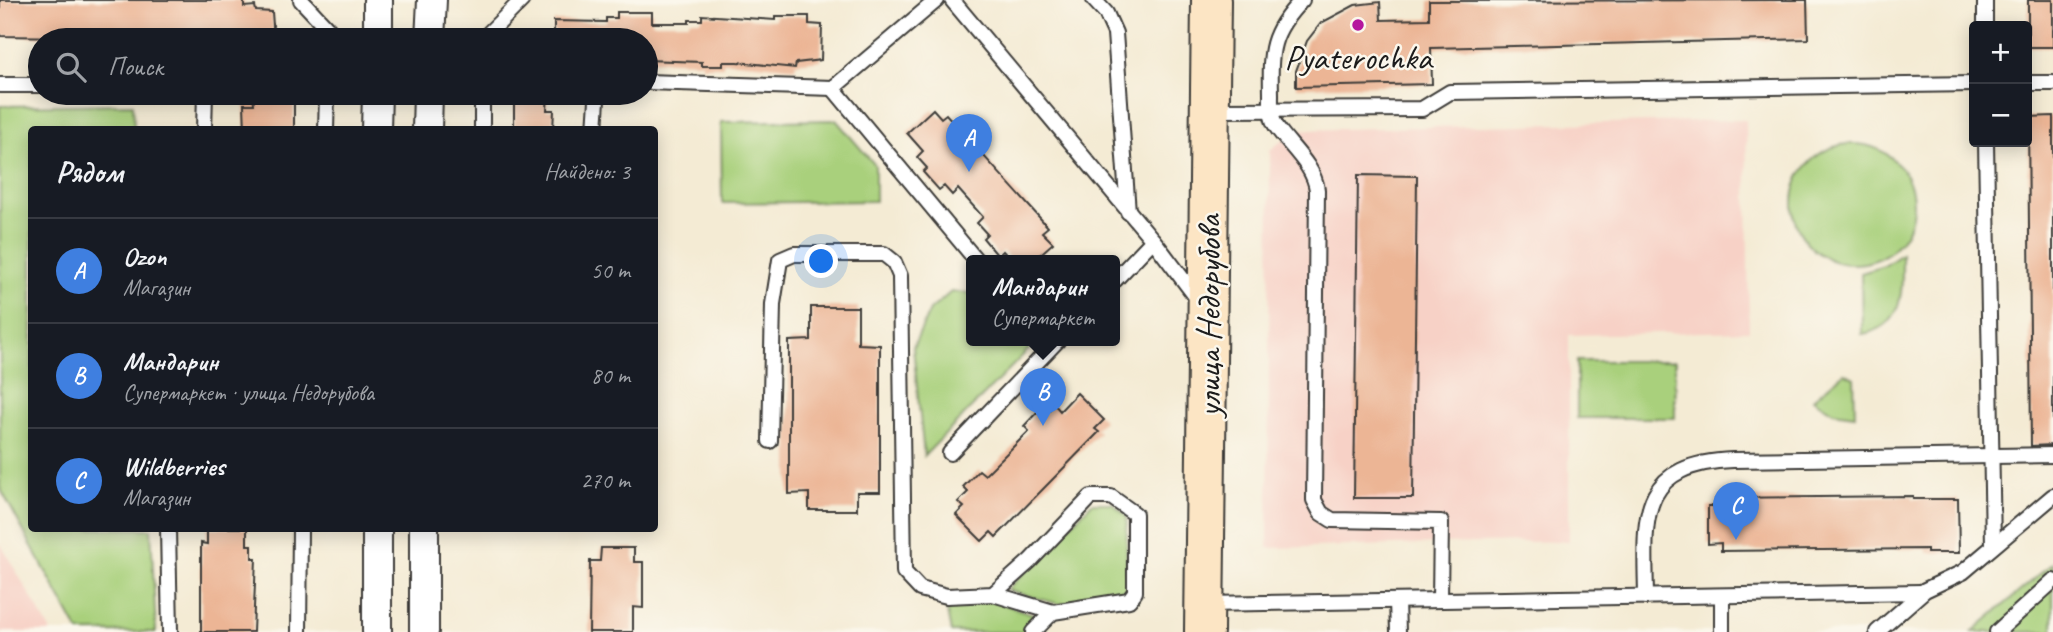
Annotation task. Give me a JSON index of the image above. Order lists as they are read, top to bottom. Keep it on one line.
{"streets":{"street":["улица Недорубова"]},"places":["Pyaterochka"],"page":{"map_buttons":["+","−"],"search":"Поиск","pins":["A","B","C"],"heading":["Рядом","Найдено: 3"],"list":[{"mark":"A","name":"Ozon","note":"Магазин","value":"50 m"},{"mark":"B","name":"Мандарин","note":"Супермаркет · улица Недорубова","value":"80 m"},{"mark":"C","name":"Wildberries","note":"Магазин","value":"270 m"}],"popup":["Мандарин","Супермаркет"]}}
